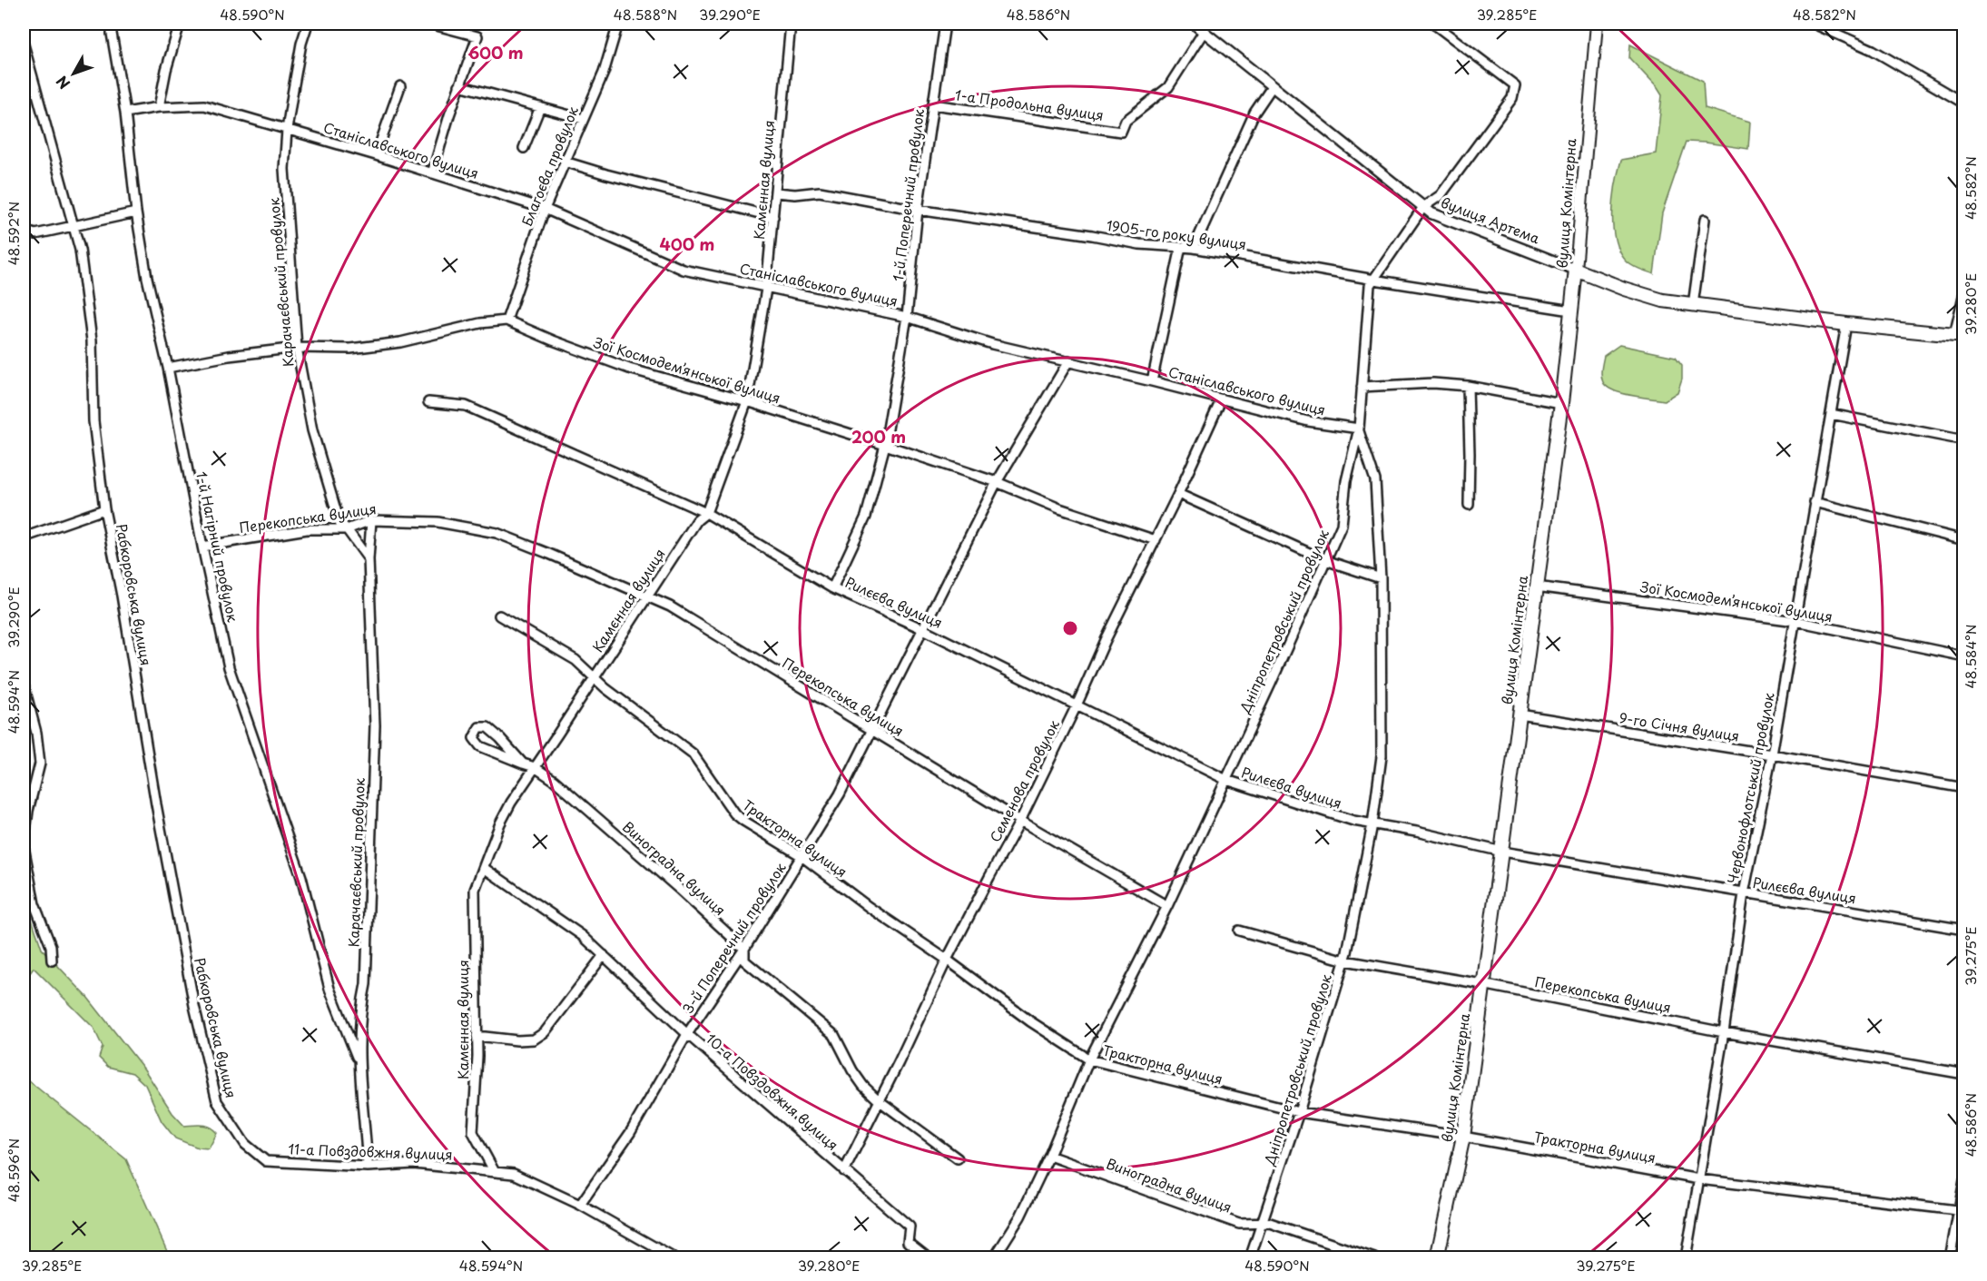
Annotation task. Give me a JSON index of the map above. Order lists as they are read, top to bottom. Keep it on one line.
{"streets":{"main road":["вулиця Комінтерна","вулиця Артема"],"street":["1-а Продольна вулиця","Станіславського вулиця","Благоєва провулок","Камєнная вулиця","1-й Поперечний провулок","1905-го року вулиця","Карачаєвський провулок","Зої Космодем’янської вулиця","Перекопська вулиця","1-й Нагірний провулок","Рабкоровська вулиця","Рилєєва вулиця","Дніпропетровський провулок","9-го Січня вулиця","Семенова провулок","Червонофлотський провулок","Тракторна вулиця","Виноградна вулиця","3-й Поперечний провулок","10-а Повздовжня вулиця","11-а Повздовжня вулиця"]},"crossings":[["1-а Продольна вулиця","1-й Поперечний провулок"],["1-а Продольна вулиця","вулиця Артема"],["Станіславського вулиця","Благоєва провулок"],["Станіславського вулиця","Камєнная вулиця"],["Станіславського вулиця","1-й Поперечний провулок"],["Станіславського вулиця","Карачаєвський провулок"],["Станіславського вулиця","1-й Нагірний провулок"],["Станіславського вулиця","Дніпропетровський провулок"],["Станіславського вулиця","Семенова провулок"],["Станіславського вулиця","3-й Поперечний провулок"],["Благоєва провулок","Зої Космодем’янської вулиця"],["Камєнная вулиця","1905-го року вулиця"],["Камєнная вулиця","Зої Космодем’янської вулиця"],["Камєнная вулиця","Перекопська вулиця"],["Камєнная вулиця","Рилєєва вулиця"],["Камєнная вулиця","Тракторна вулиця"],["Камєнная вулиця","Виноградна вулиця"],["Камєнная вулиця","10-а Повздовжня вулиця"],["Камєнная вулиця","11-а Повздовжня вулиця"],["1-й Поперечний провулок","1905-го року вулиця"],["1-й Поперечний провулок","Зої Космодем’янської вулиця"],["1-й Поперечний провулок","Рилєєва вулиця"],["вулиця Комінтерна","вулиця Артема"],["вулиця Комінтерна","1905-го року вулиця"],["вулиця Комінтерна","Зої Космодем’янської вулиця"],["вулиця Комінтерна","Перекопська вулиця"],["вулиця Комінтерна","Рилєєва вулиця"],["вулиця Комінтерна","9-го Січня вулиця"],["вулиця Комінтерна","Тракторна вулиця"],["вулиця Артема","Червонофлотський провулок"],["Карачаєвський провулок","Зої Космодем’янської вулиця"],["Карачаєвський провулок","Перекопська вулиця"],["Карачаєвський провулок","1-й Нагірний провулок"],["Карачаєвський провулок","11-а Повздовжня вулиця"],["Зої Космодем’янської вулиця","1-й Нагірний провулок"],["Зої Космодем’янської вулиця","Семенова провулок"],["Зої Космодем’янської вулиця","Червонофлотський провулок"],["Зої Космодем’янської вулиця","3-й Поперечний провулок"],["Перекопська вулиця","1-й Нагірний провулок"],["Перекопська вулиця","Дніпропетровський провулок"],["Перекопська вулиця","Семенова провулок"],["Перекопська вулиця","Червонофлотський провулок"],["Перекопська вулиця","3-й Поперечний провулок"],["Рабкоровська вулиця","11-а Повздовжня вулиця"],["Рилєєва вулиця","Дніпропетровський провулок"],["Рилєєва вулиця","Семенова провулок"],["Рилєєва вулиця","Червонофлотський провулок"],["Рилєєва вулиця","3-й Поперечний провулок"],["Дніпропетровський провулок","Тракторна вулиця"],["Дніпропетровський провулок","Виноградна вулиця"],["9-го Січня вулиця","Червонофлотський провулок"],["Семенова провулок","Тракторна вулиця"],["Семенова провулок","Виноградна вулиця"],["Семенова провулок","10-а Повздовжня вулиця"],["Червонофлотський провулок","Тракторна вулиця"],["Тракторна вулиця","3-й Поперечний провулок"],["Виноградна вулиця","3-й Поперечний провулок"],["3-й Поперечний провулок","10-а Повздовжня вулиця"],["3-й Поперечний провулок","11-а Повздовжня вулиця"]],"north":"bottom left","coordinates":["48.590°N","48.588°N","39.290°E","48.586°N","39.285°E","48.582°N","48.592°N","39.280°E","48.584°N","48.594°N","39.275°E","48.596°N"],"rings":["600 m","400 m","200 m"]}
